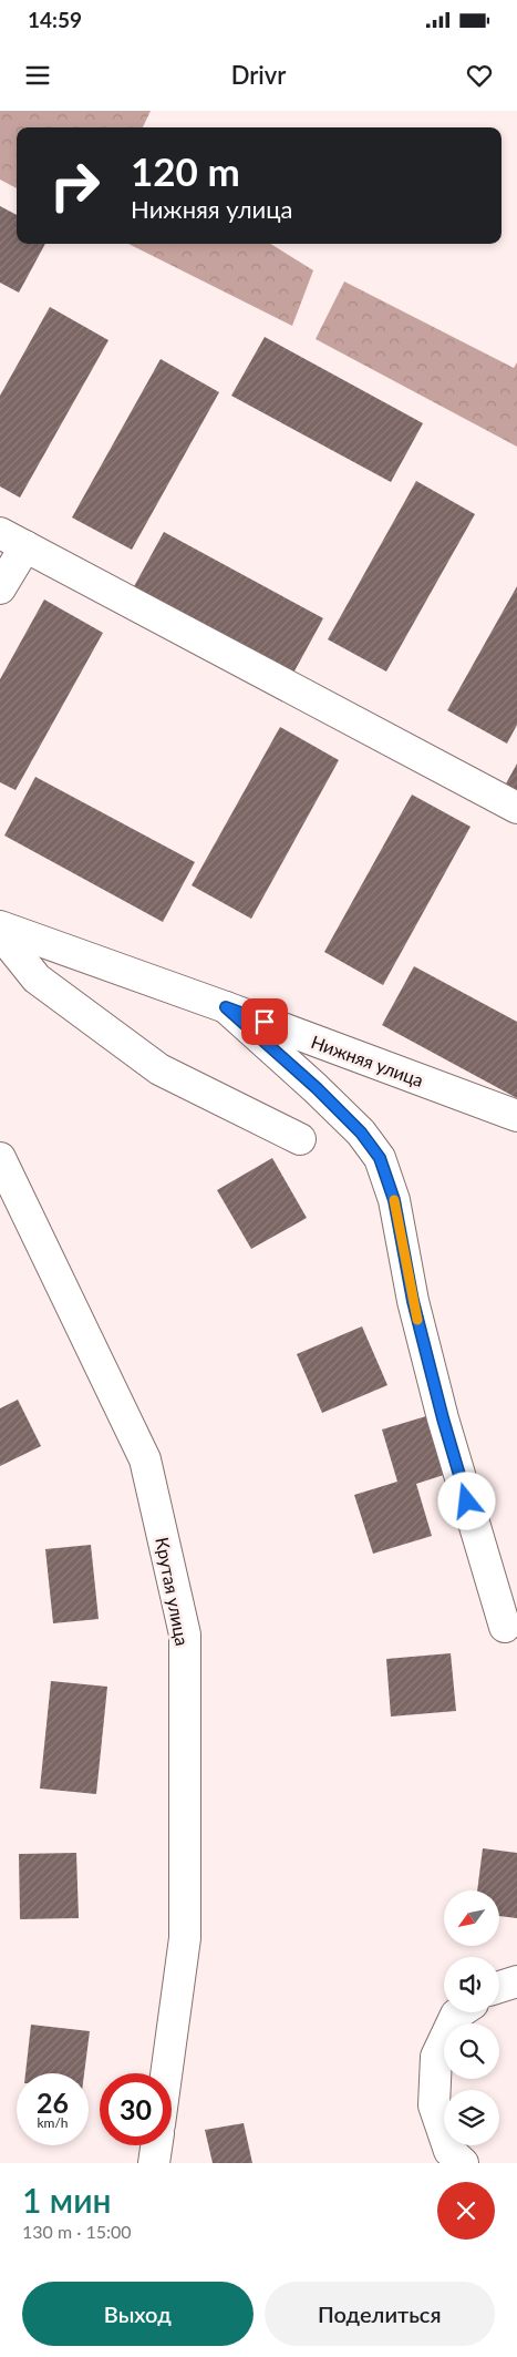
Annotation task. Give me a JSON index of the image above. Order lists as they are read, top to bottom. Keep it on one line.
{"streets":{"street":["Нижняя улица","Крутая улица"]},"north":"bottom left","page":{"status":"14:59","header":"Drivr","turn":["120 m","Нижняя улица"],"speed":"26 km/h","limit":"30","heading":["1 мин","130 m · 15:00"],"buttons":["Выход","Поделиться"]}}
